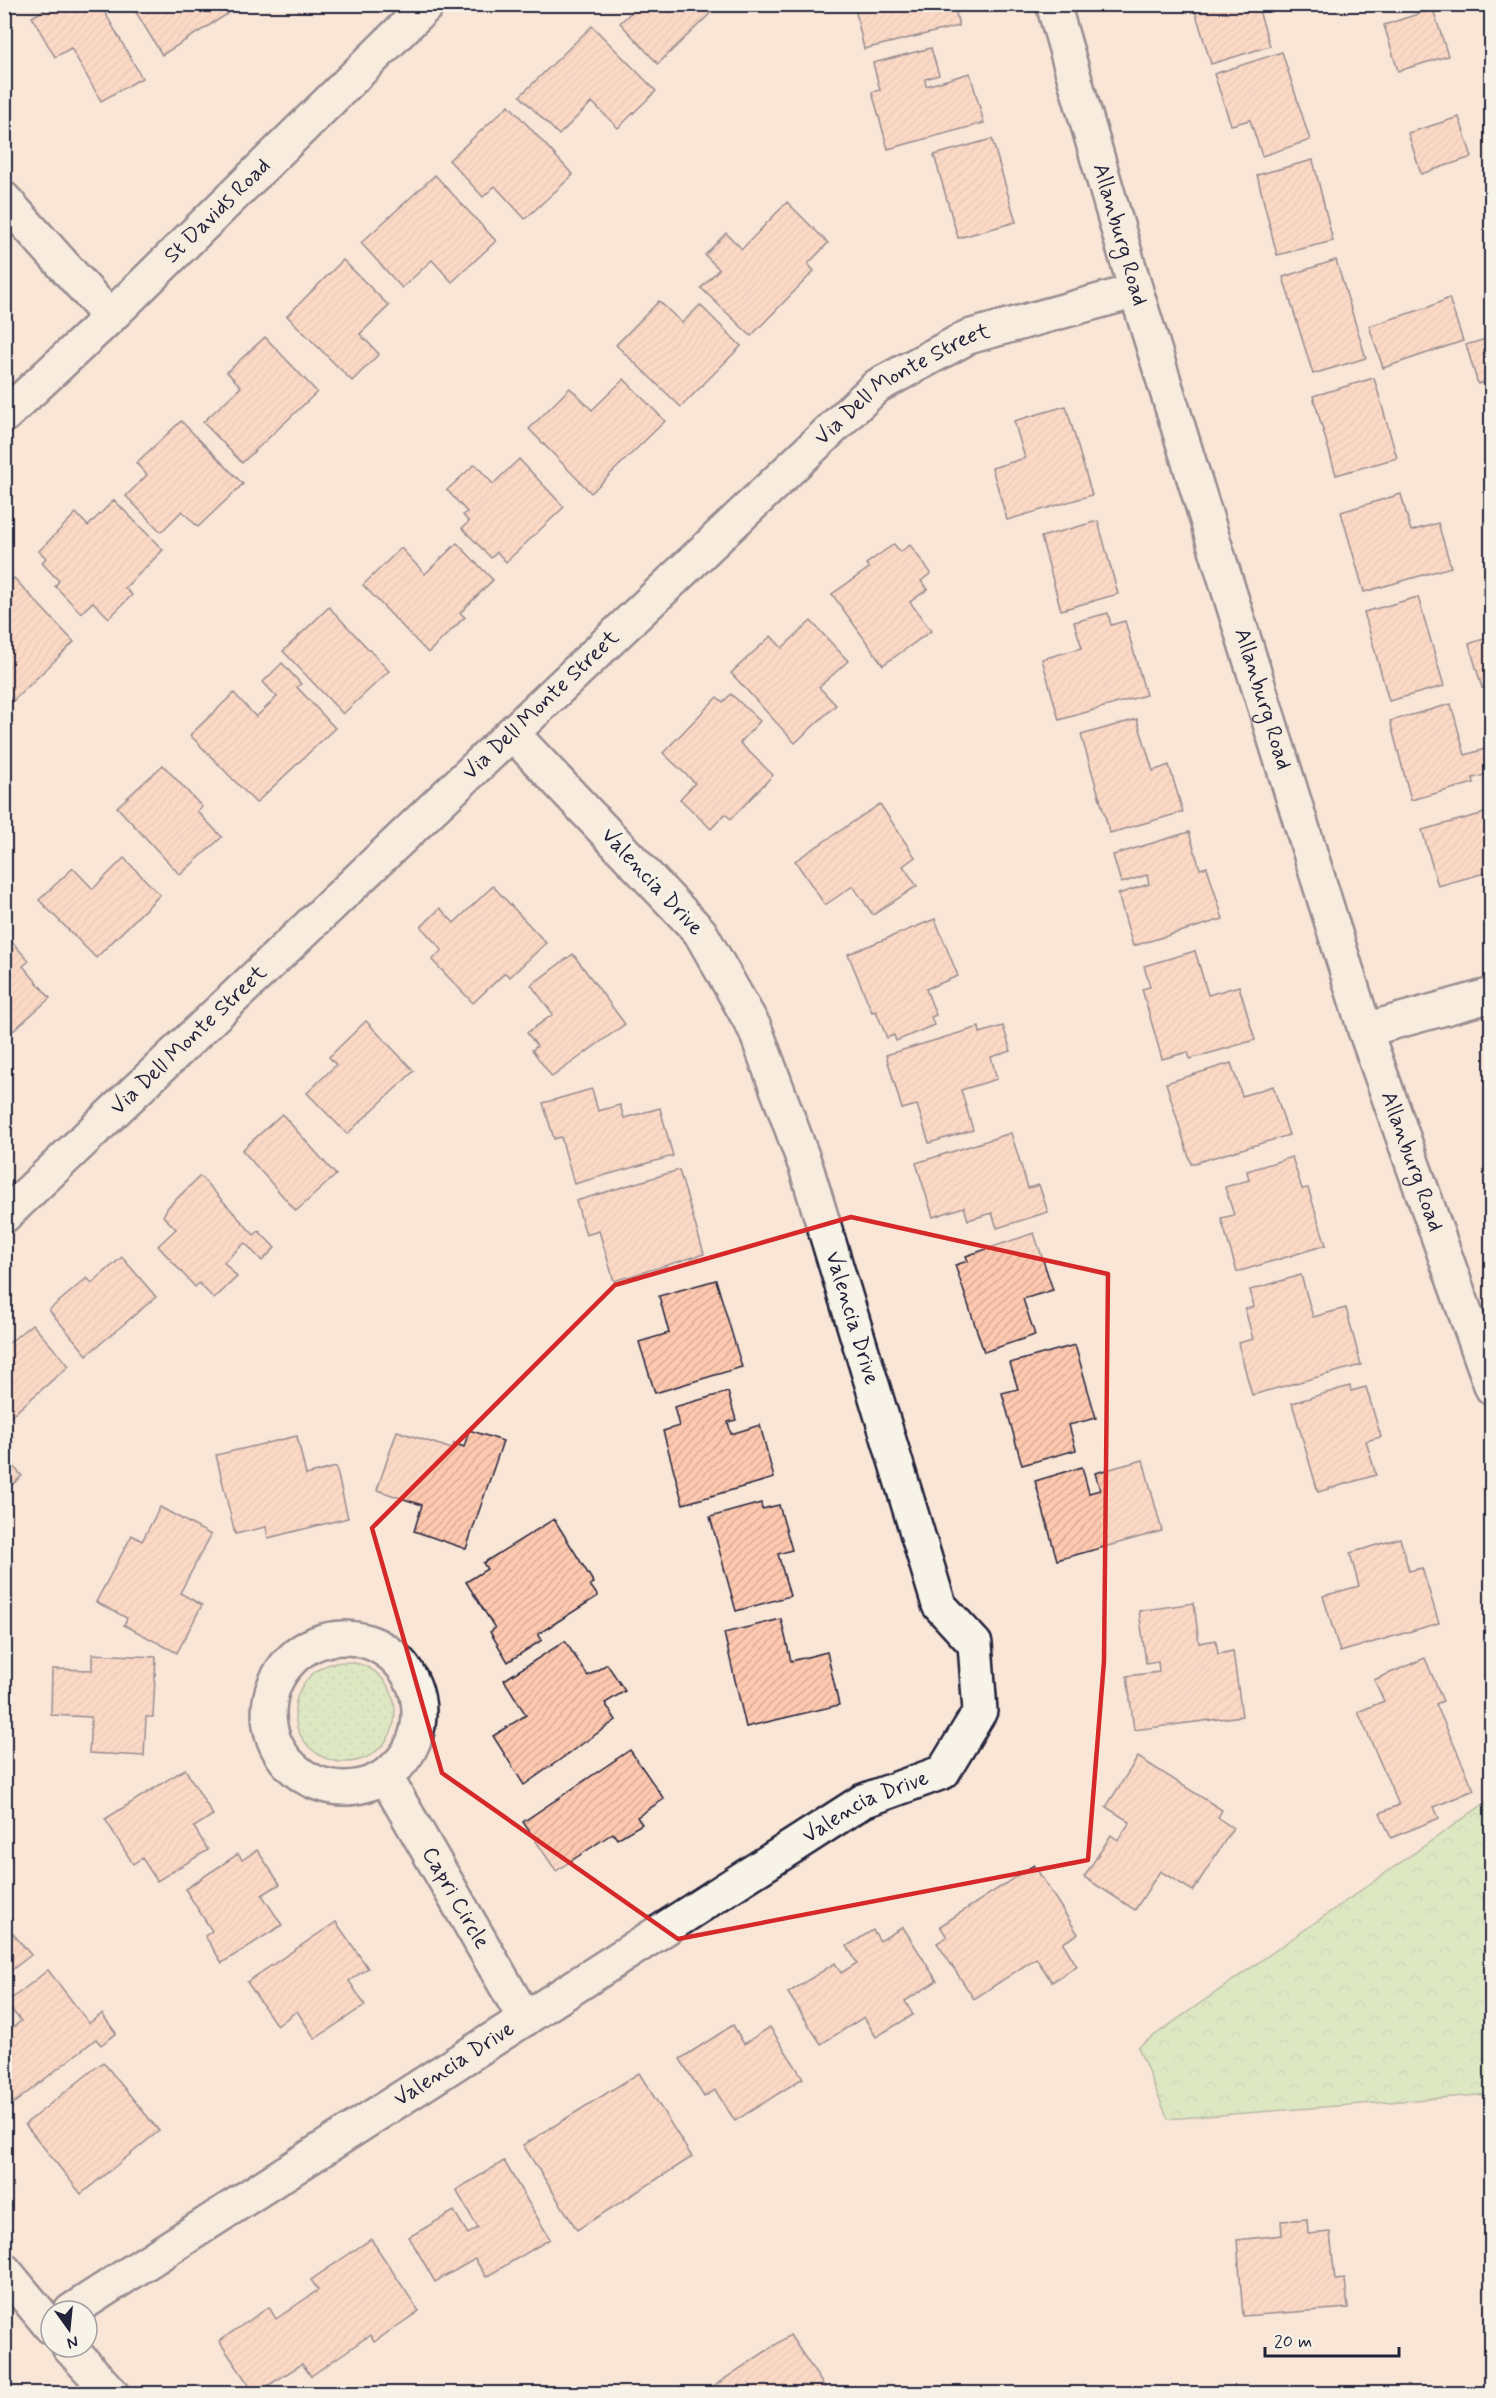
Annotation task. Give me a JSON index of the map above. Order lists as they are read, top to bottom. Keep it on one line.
{"streets":{"street":["St Davids Road","Allanburg Road","Via Dell Monte Street","Valencia Drive","Capri Circle"]},"crossings":[["Allanburg Road","Via Dell Monte Street"],["Via Dell Monte Street","Valencia Drive"],["Valencia Drive","Capri Circle"]],"scale_bar":"20 m","north":"bottom"}
